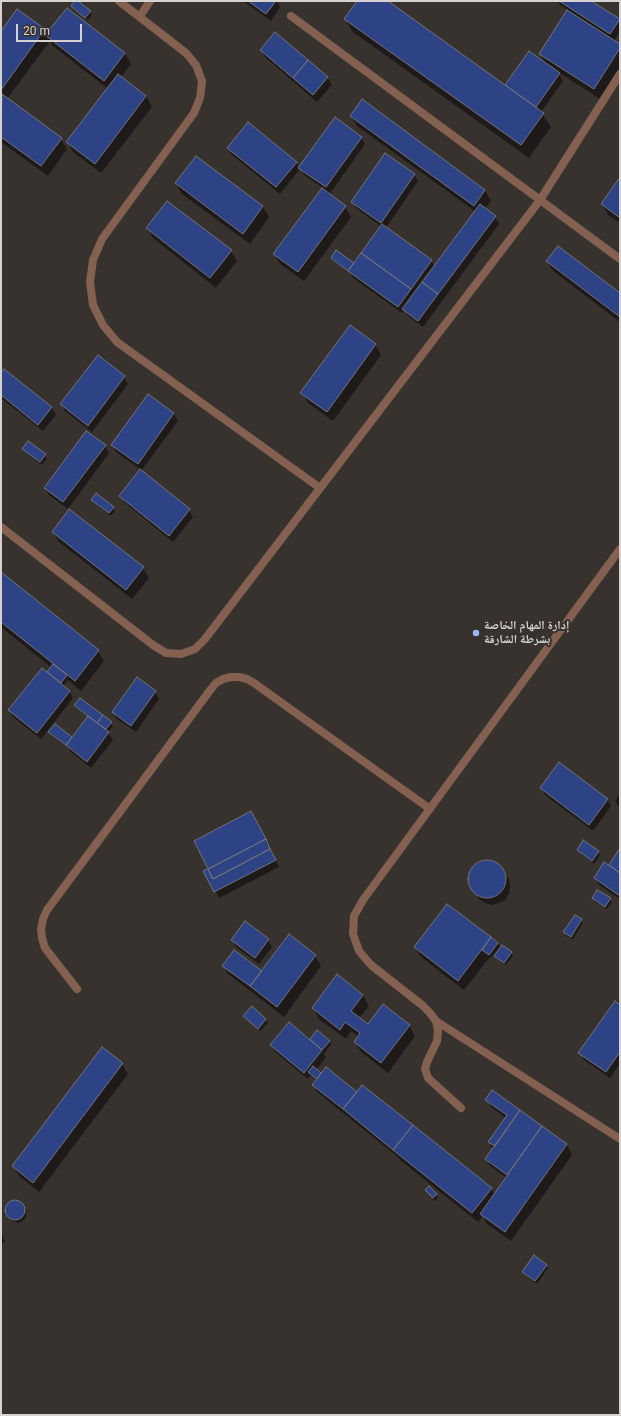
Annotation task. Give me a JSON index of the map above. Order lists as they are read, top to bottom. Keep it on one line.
{"places":["إدارة المهام الخاصة بشرطة الشارقة"],"scale_bar":"20 m"}
